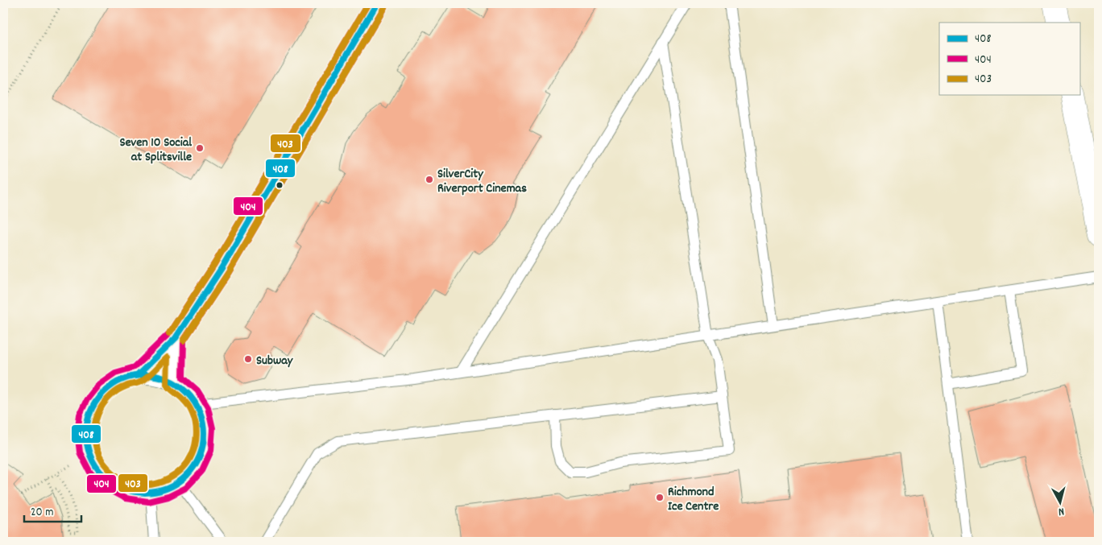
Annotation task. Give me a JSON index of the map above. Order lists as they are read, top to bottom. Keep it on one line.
{"places":["Seven 10 Social at Splitsville","SilverCity Riverport Cinemas","Subway","Richmond Ice Centre"],"lines":["transit line 408","transit line 404","transit line 403"],"legend":["408","404","403"],"scale_bar":"20 m","north":"bottom"}
